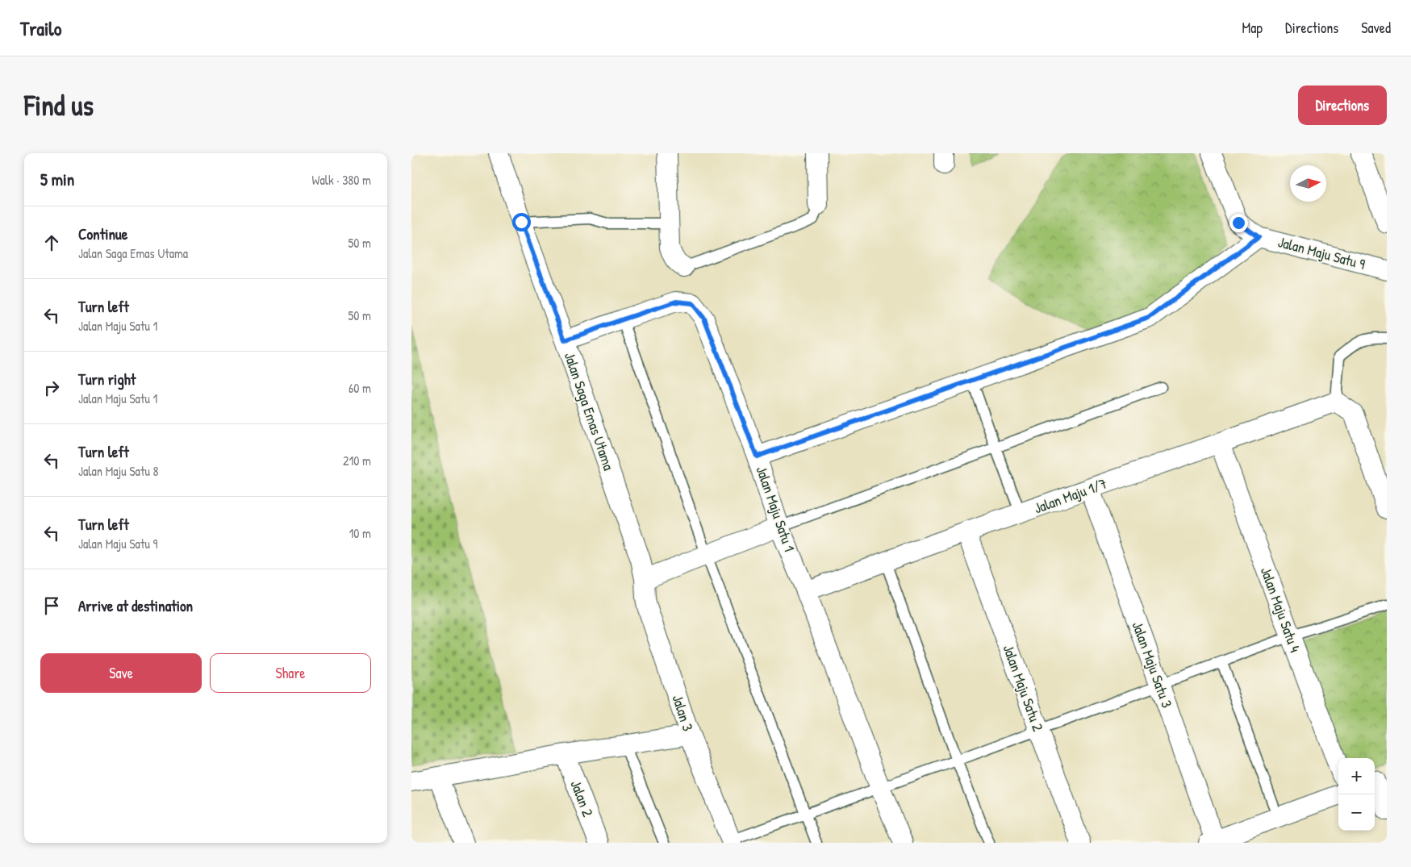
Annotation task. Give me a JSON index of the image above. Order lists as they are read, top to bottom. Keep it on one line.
{"streets":{"street":["Jalan Maju Satu 9","Jalan Saga Emas Utama","Jalan Maju 1/7","Jalan Maju Satu 1","Jalan Maju Satu 4","Jalan Maju Satu 3","Jalan Maju Satu 2","Jalan 3","Jalan 2"]},"crossings":[["Jalan Saga Emas Utama","Jalan Maju Satu 1"],["Jalan Saga Emas Utama","Jalan 3"],["Jalan Maju 1/7","Jalan Maju Satu 1"],["Jalan Maju 1/7","Jalan Maju Satu 4"],["Jalan Maju 1/7","Jalan Maju Satu 3"],["Jalan Maju 1/7","Jalan Maju Satu 2"]],"north":"right","page":{"header":"Trailo","nav":["Map","Directions","Saved"],"buttons":["Directions",["Save","Share"]],"title":"Find us","heading":["5 min","Walk · 380 m"],"list":[["Continue","Jalan Saga Emas Utama","50 m"],["Turn left","Jalan Maju Satu 1","50 m"],["Turn right","Jalan Maju Satu 1","60 m"],["Turn left","Jalan Maju Satu 8","210 m"],["Turn left","Jalan Maju Satu 9","10 m"],"Arrive at destination"],"map_buttons":["+","−"]}}
